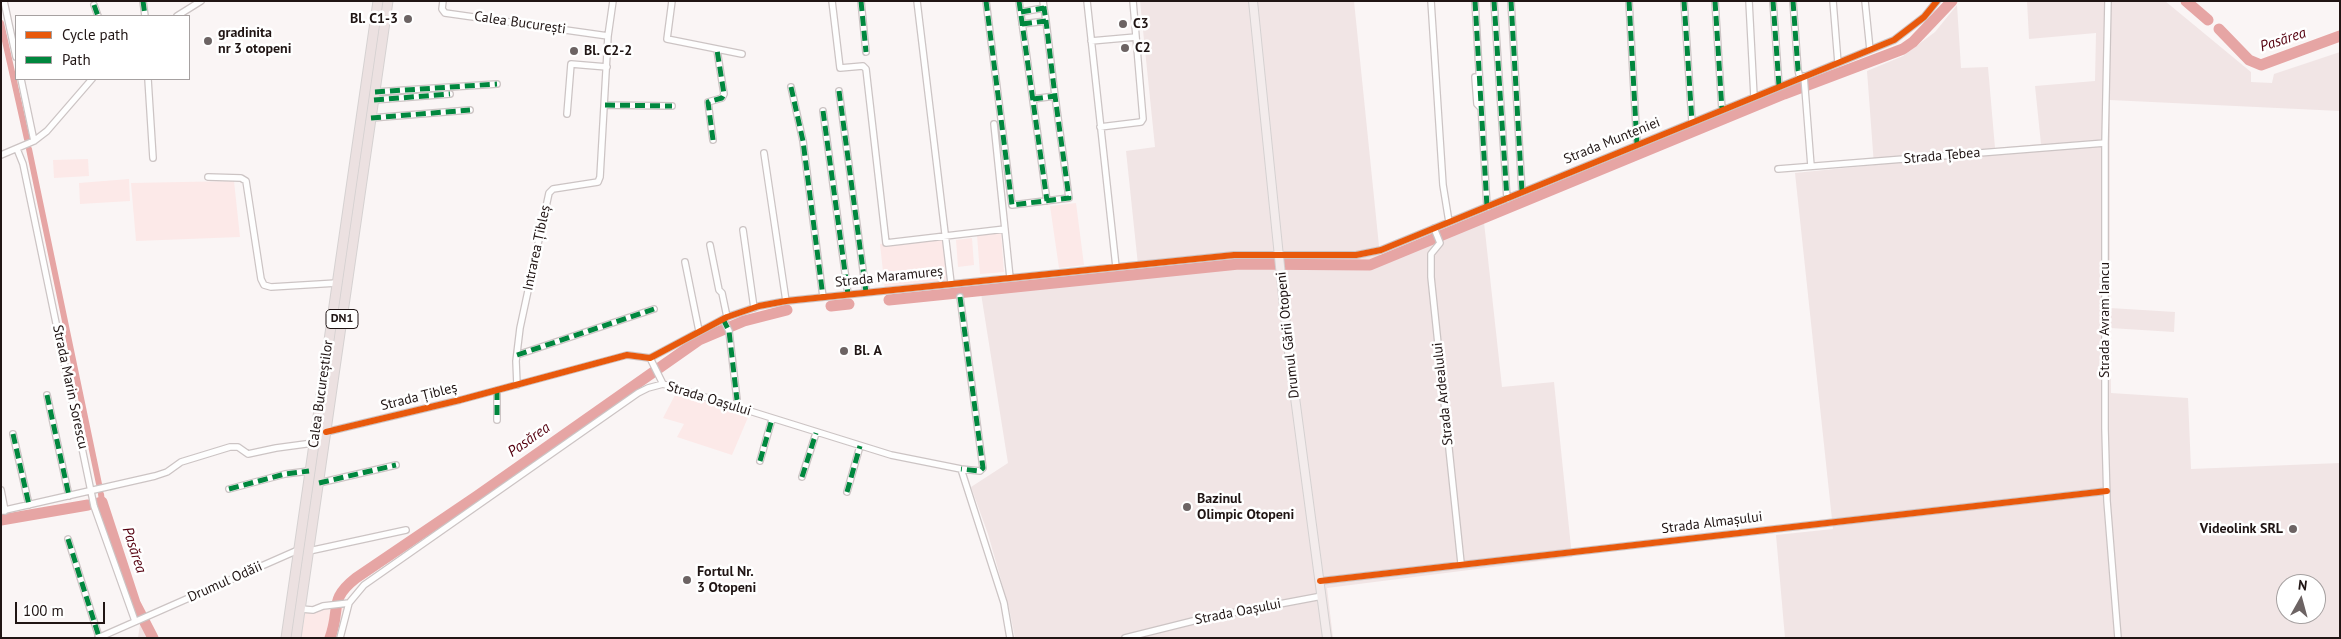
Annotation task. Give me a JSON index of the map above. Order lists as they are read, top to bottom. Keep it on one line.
{"streets":{"highway":["DN1","Calea Bucureștilor"],"main road":["Drumul Gării Otopeni"],"street":["Calea București","Strada Munteniei","Strada Țebea","Intrarea Țibleș","Strada Maramureș","Strada Avram Iancu","Strada Marin Sorescu","Strada Ardealului","Strada Țibleș","Strada Oașului","Strada Almașului","Drumul Odăii"]},"crossings":[["Calea București","Intrarea Țibleș"],["Strada Munteniei","Strada Maramureș"],["Strada Munteniei","Drumul Gării Otopeni"],["Strada Munteniei","Strada Ardealului"],["Strada Țebea","Strada Avram Iancu"],["Intrarea Țibleș","Strada Țibleș"],["Strada Maramureș","Drumul Gării Otopeni"],["Strada Avram Iancu","Strada Almașului"],["Drumul Gării Otopeni","Strada Oașului"],["Drumul Gării Otopeni","Strada Almașului"],["Strada Marin Sorescu","Drumul Odăii"],["Calea Bucureștilor","Strada Țibleș"],["Calea Bucureștilor","Drumul Odăii"],["Strada Ardealului","Strada Almașului"]],"water":["Pasărea"],"places":["Bl. C1-3","C3","gradinita nr 3 otopeni","C2","Bl. C2-2","Bl. A","Bazinul Olimpic Otopeni","Videolink SRL","Fortul Nr. 3 Otopeni"],"legend":["Cycle path","Path"],"scale_bar":"100 m","north":"top"}
